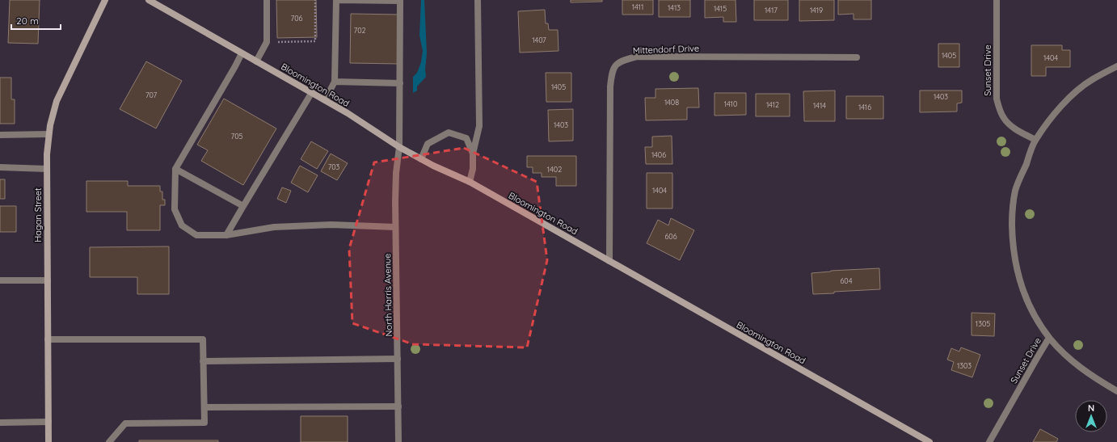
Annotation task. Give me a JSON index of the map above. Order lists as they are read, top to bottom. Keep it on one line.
{"streets":{"main road":["Bloomington Road","Hagan Street"],"street":["Mittendorf Drive","Sunset Drive","North Harris Avenue"]},"crossings":[["Mittendorf Drive","Bloomington Road"],["Bloomington Road","North Harris Avenue"]],"house_numbers":["1411","1413","1415","1417","1419","706","702","1407","1405","1404","1405","707","1403","1408","1410","1412","1414","1416","1403","705","1406","703","1402","1404","606","604","1305","1303"],"scale_bar":"20 m","north":"top"}
